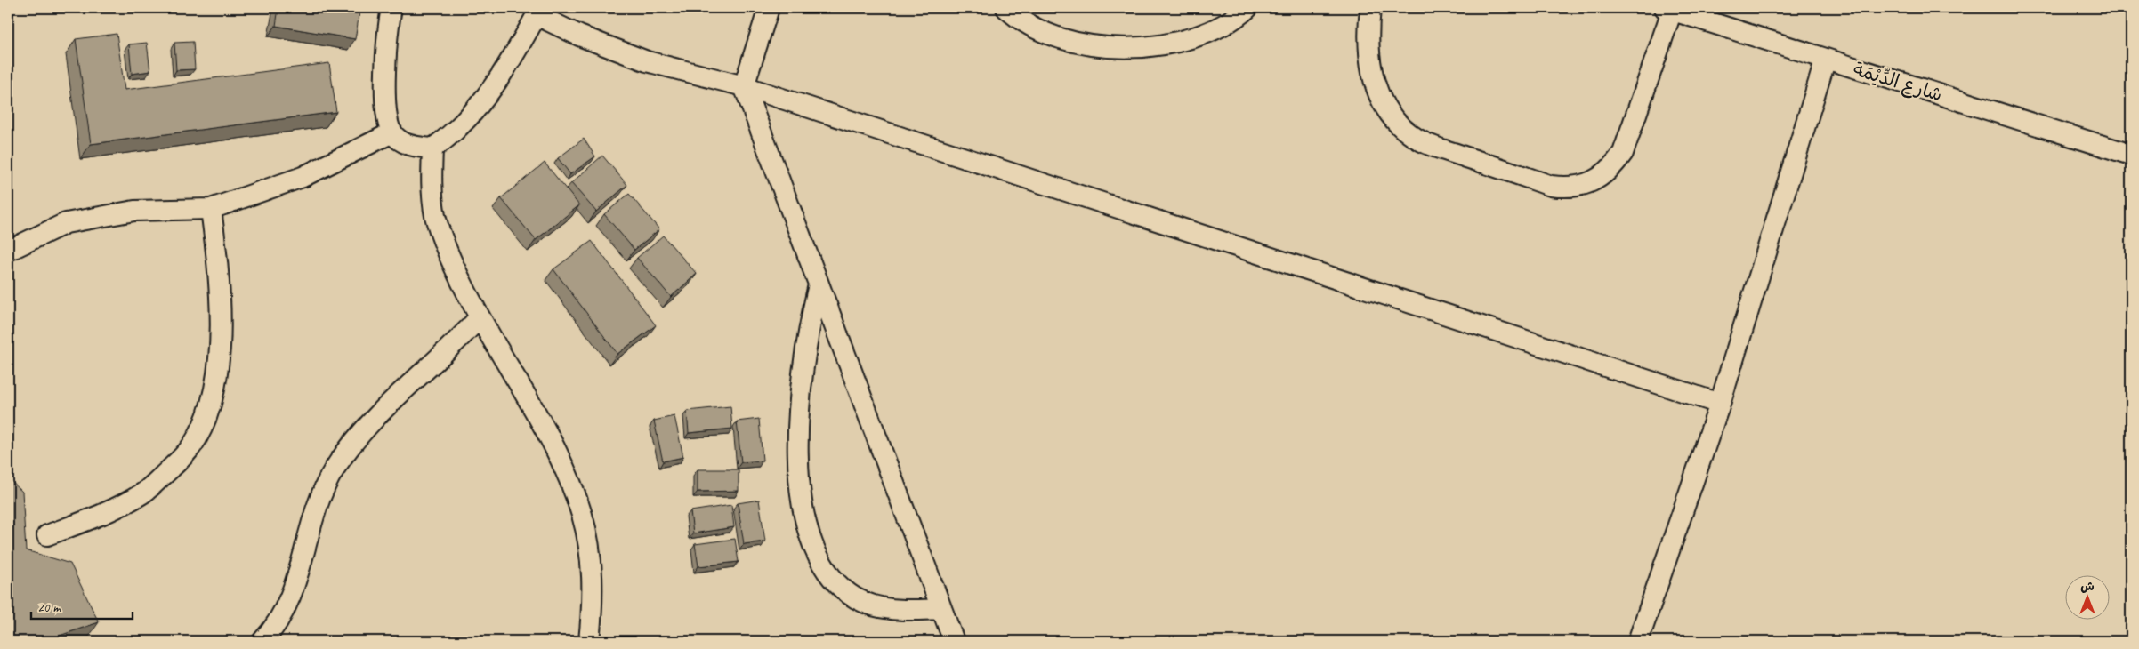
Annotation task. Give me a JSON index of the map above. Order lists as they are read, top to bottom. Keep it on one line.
{"streets":{"lane":["شارع الدِّيْمَة"]},"scale_bar":"20 m","north":"top"}
